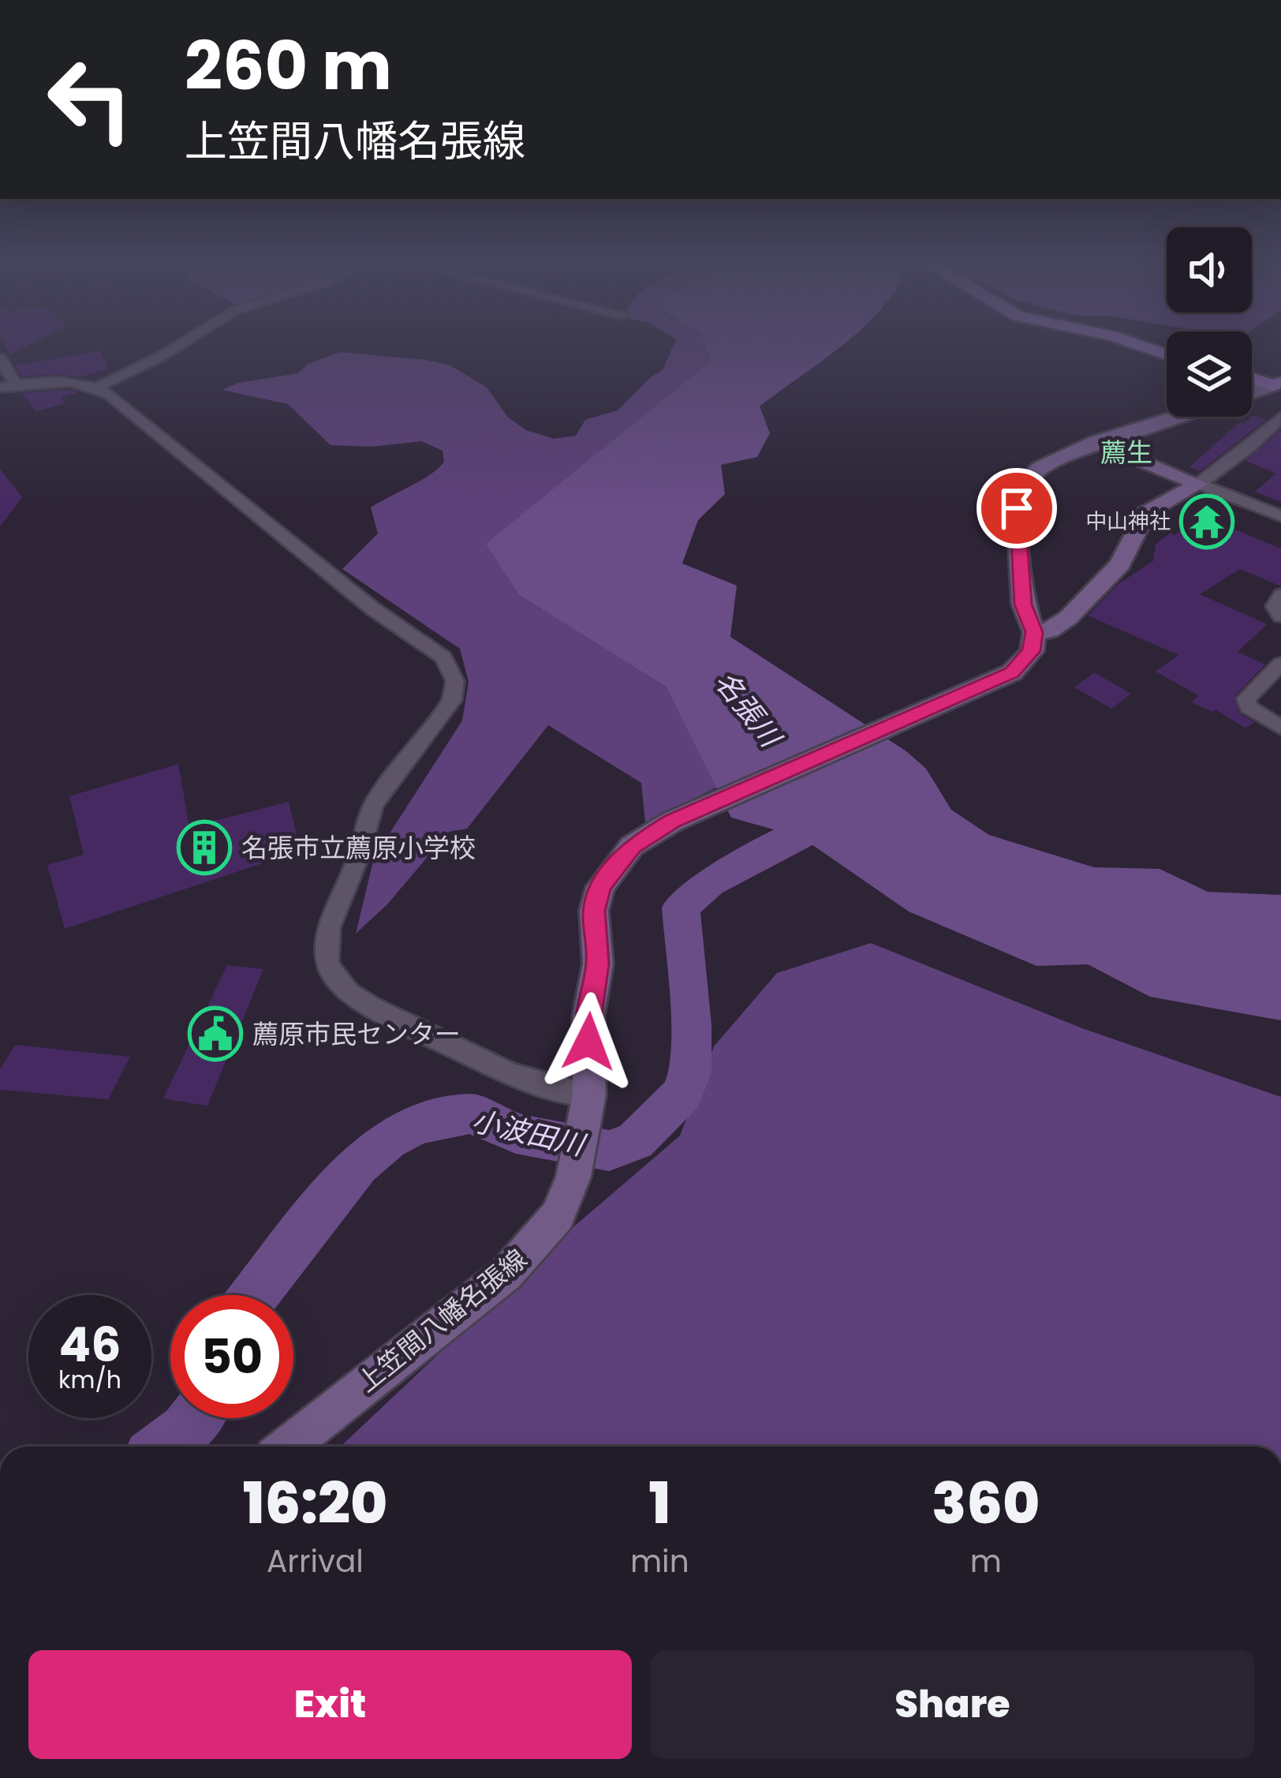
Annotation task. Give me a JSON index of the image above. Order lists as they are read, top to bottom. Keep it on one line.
{"streets":{"main road":["上笠間八幡名張線"]},"districts":["薦生"],"water":["名張川","小波田川"],"places":{"temple":["中山神社"],"building":["名張市立薦原小学校"],"public building":["薦原市民センター"]},"page":{"turn":["260 m","上笠間八幡名張線"],"speed":"46 km/h","limit":"50","eta":["16:20","Arrival","1","min","360","m"],"buttons":["Exit","Share"]}}
